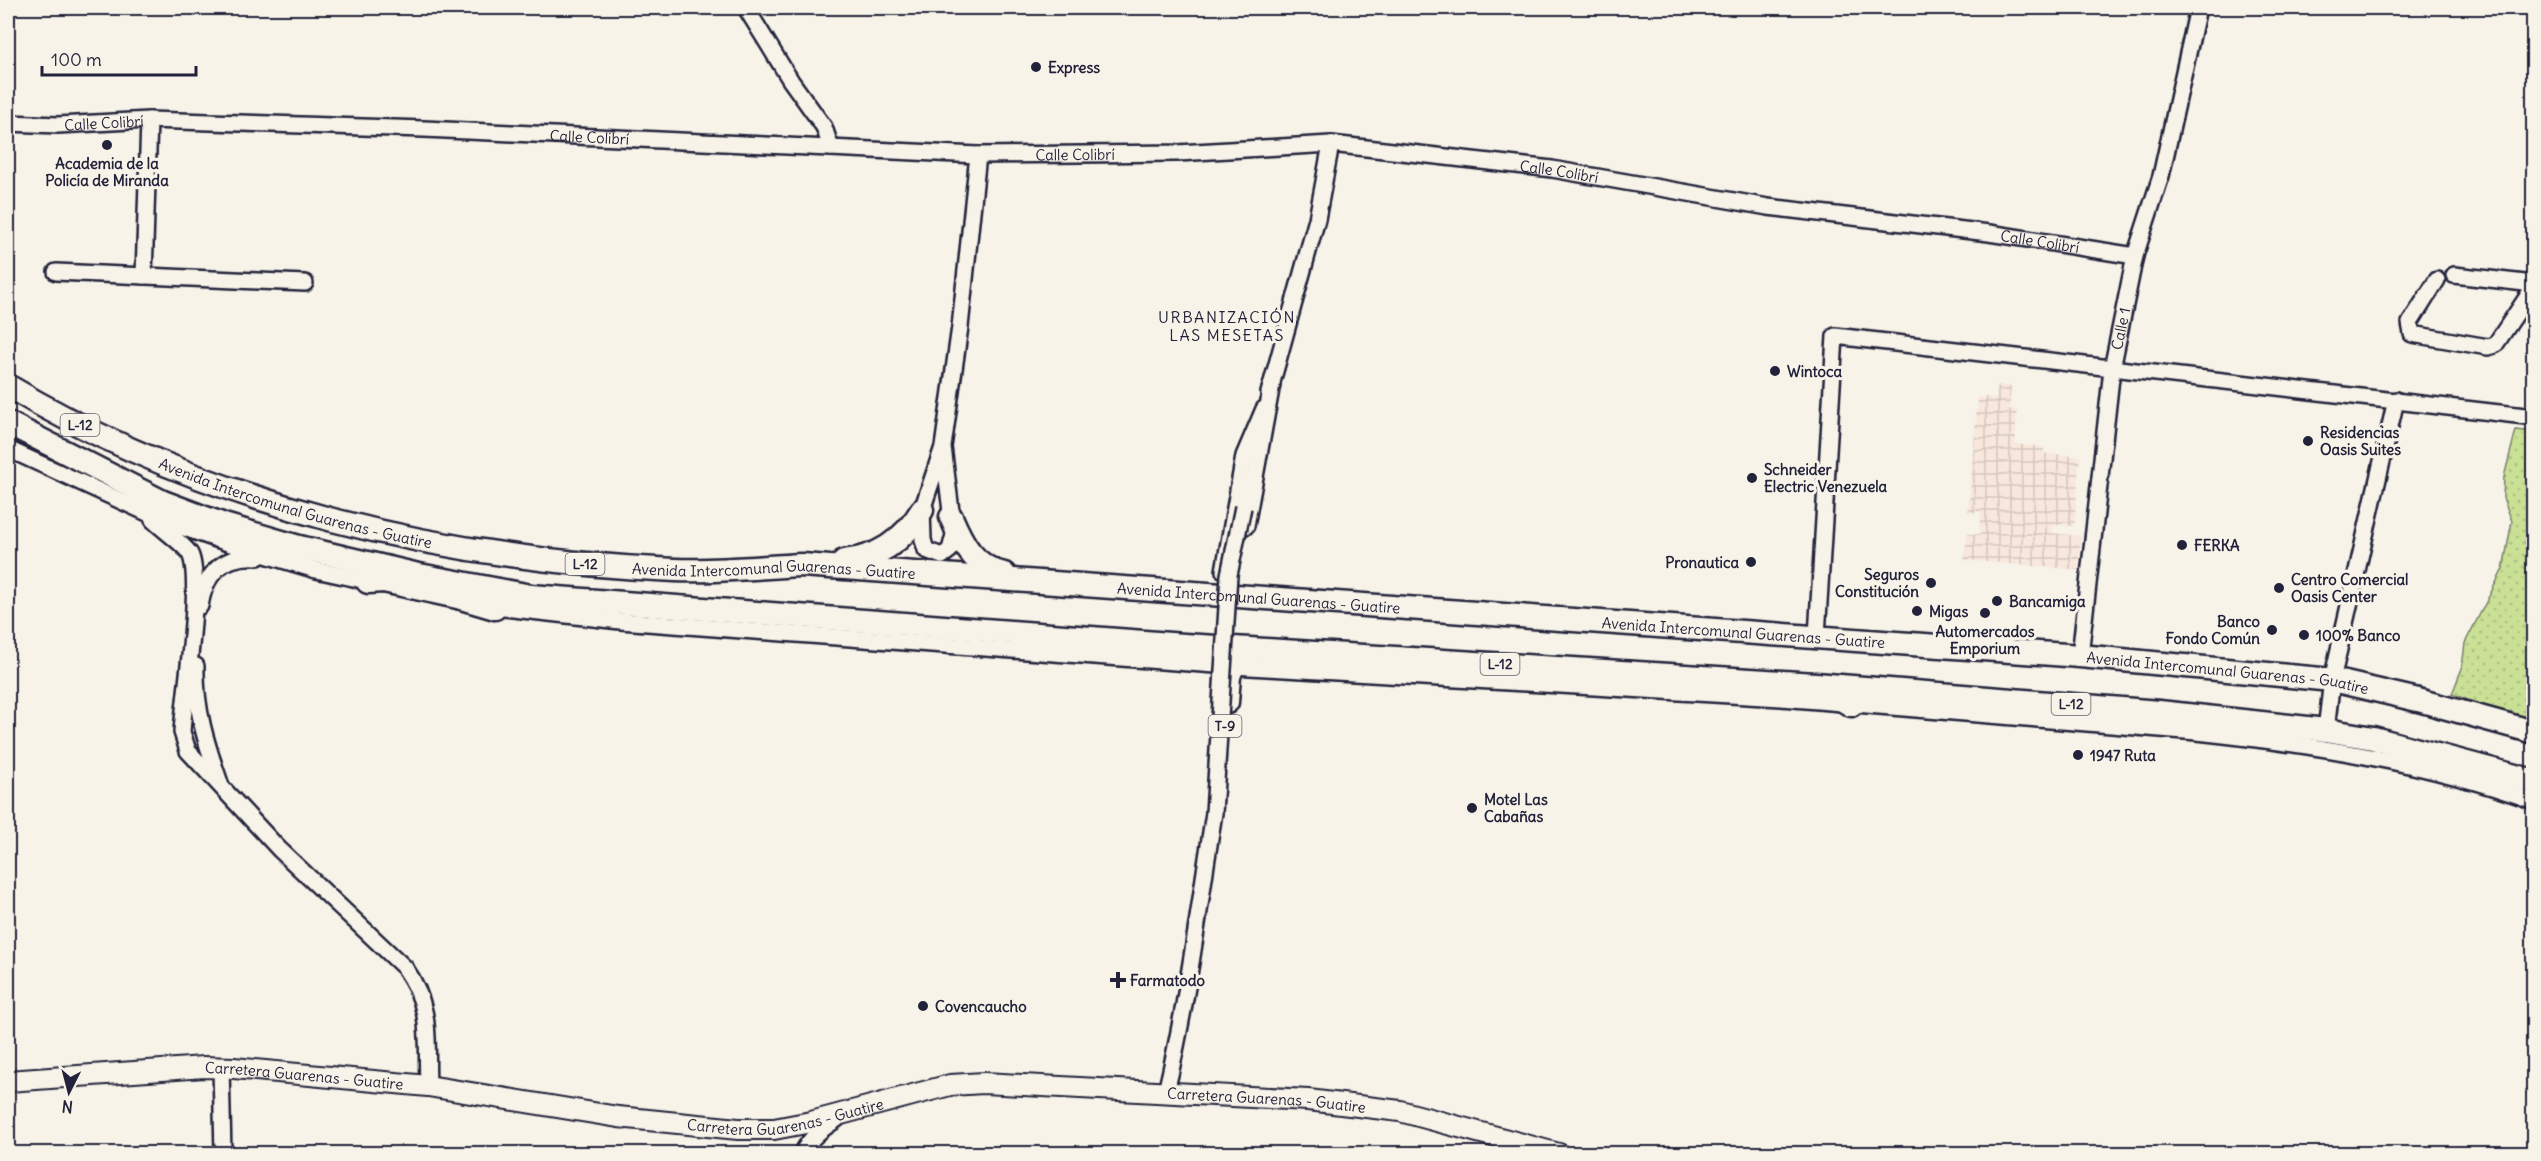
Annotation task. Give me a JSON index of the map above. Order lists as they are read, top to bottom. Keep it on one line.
{"streets":{"highway":["L-12","Avenida Intercomunal Guarenas - Guatire","T-9"],"main road":["Carretera Guarenas - Guatire"],"street":["Calle Colibrí","Calle 1"]},"crossings":[["Calle Colibrí","Calle 1"],["Calle 1","Avenida Intercomunal Guarenas - Guatire"],["L-12","T-9"]],"districts":["URBANIZACIÓN LAS MESETAS"],"places":{"other":["Express","Academia de la Policía de Miranda","Wintoca","Residencias Oasis Suites","Schneider Electric Venezuela","FERKA","Pronautica","Seguros Constitución","Centro Comercial Oasis Center","Bancamiga","Migas","Automercados Emporium","Banco Fondo Común","100% Banco","1947 Ruta","Motel Las Cabañas","Covencaucho"],"health":["Farmatodo"]},"scale_bar":"100 m","north":"bottom"}
